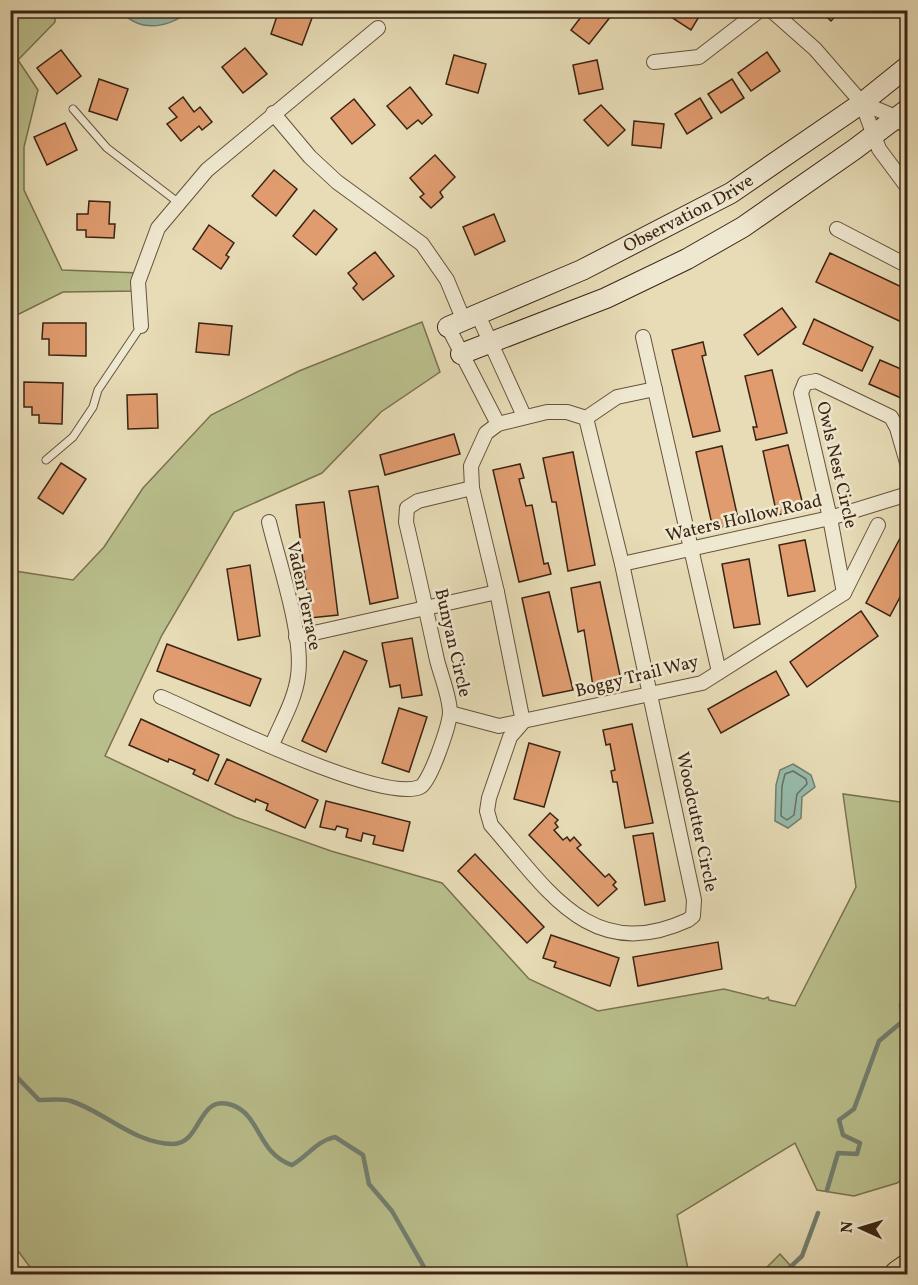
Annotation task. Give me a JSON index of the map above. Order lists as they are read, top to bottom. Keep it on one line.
{"streets":{"street":["Observation Drive","Owls Nest Circle","Waters Hollow Road","Vaden Terrace","Bunyan Circle","Boggy Trail Way","Woodcutter Circle"]},"crossings":[["Owls Nest Circle","Waters Hollow Road"],["Owls Nest Circle","Boggy Trail Way"],["Waters Hollow Road","Woodcutter Circle"],["Vaden Terrace","Bunyan Circle"],["Bunyan Circle","Boggy Trail Way"],["Boggy Trail Way","Woodcutter Circle"]],"north":"left"}
